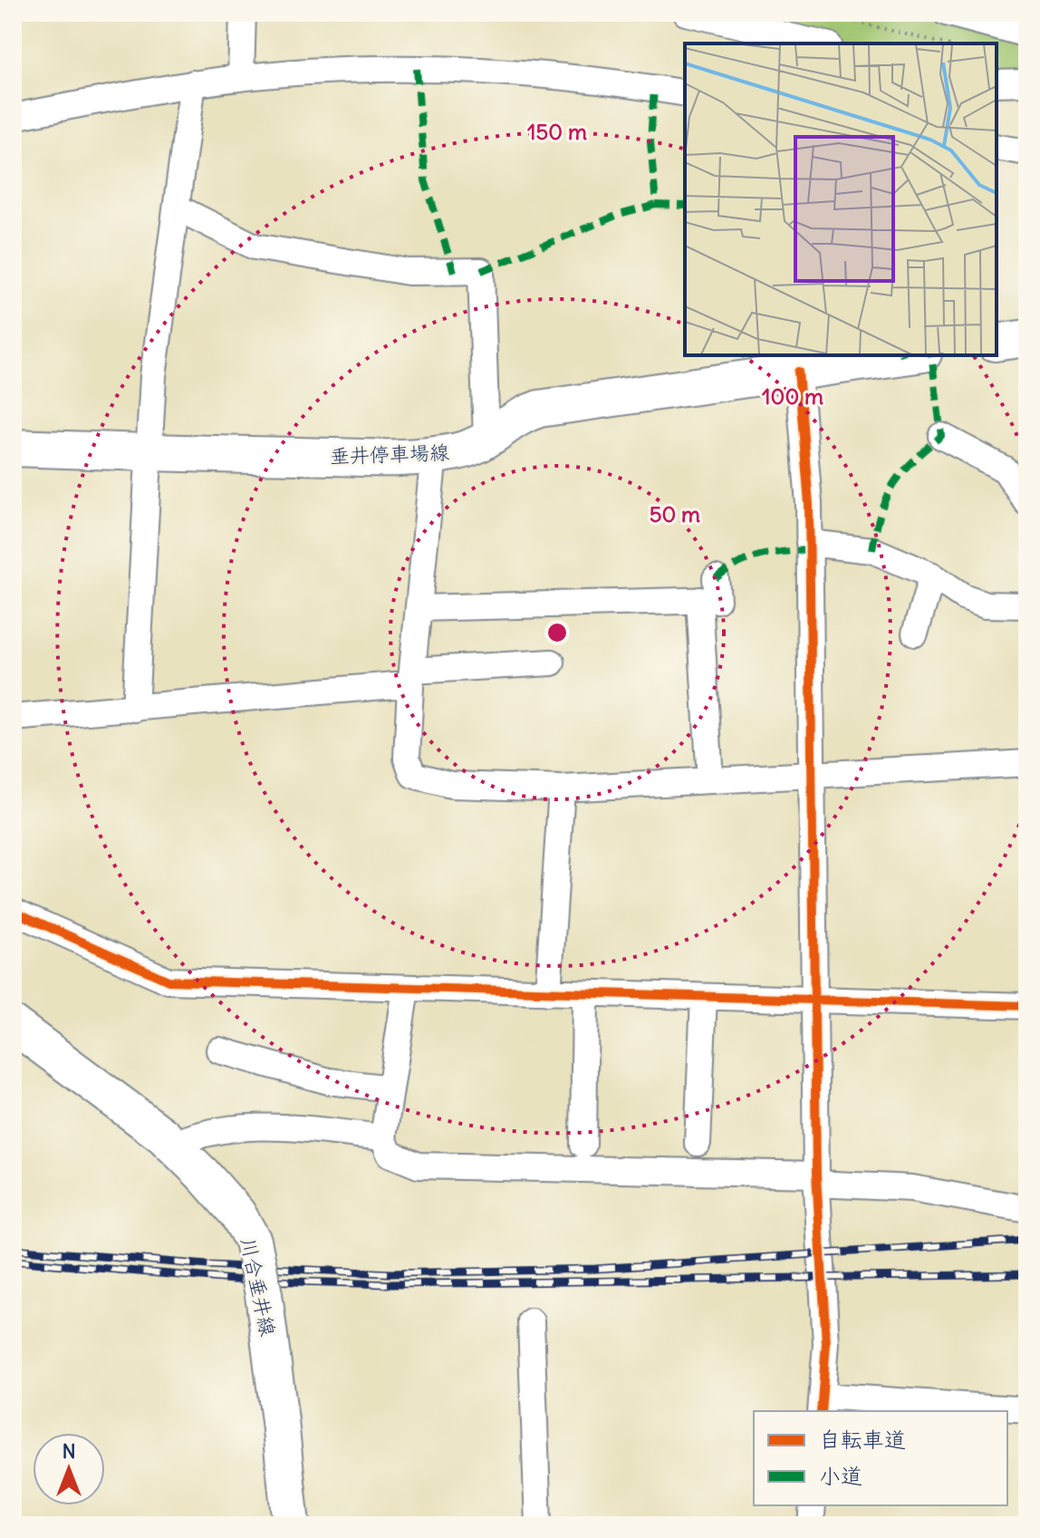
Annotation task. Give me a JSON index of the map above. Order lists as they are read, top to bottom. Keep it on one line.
{"streets":{"main road":["垂井停車場線","川合垂井線"]},"legend":["自転車道","小道"],"north":"top","rings":["150 m","100 m","50 m"]}
